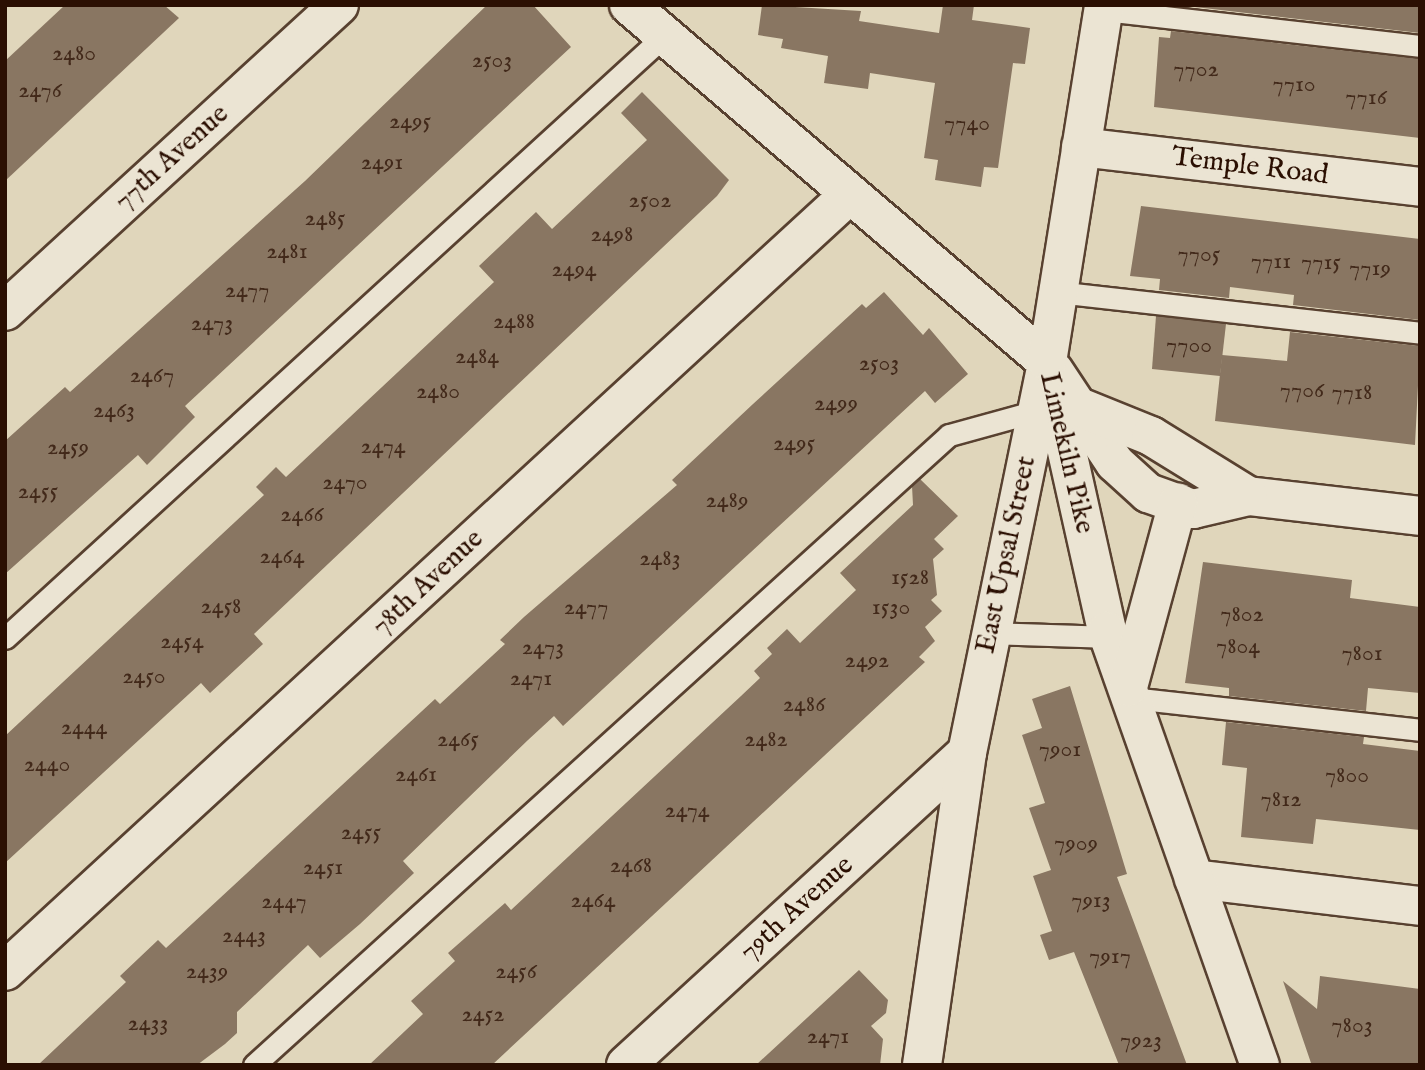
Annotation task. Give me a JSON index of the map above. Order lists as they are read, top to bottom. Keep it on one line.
{"streets":{"street":["77th Avenue","Temple Road","Limekiln Pike","East Upsal Street","78th Avenue","79th Avenue"]},"crossings":[["Temple Road","East Upsal Street"],["Limekiln Pike","East Upsal Street"],["Limekiln Pike","78th Avenue"],["East Upsal Street","79th Avenue"]],"house_numbers":["2480","2503","7702","7710","2476","7716","2495","7740","2491","2502","2485","2498","2481","7705","7711","7715","7719","2494","2477","2488","2473","7700","2484","2503","2467","7706","2480","7718","2499","2463","2495","2474","2459","2470","2455","2489","2466","2464","2483","1528","2458","2477","1530","7802","2454","7804","2473","7801","2492","2450","2471","2486","2444","2465","2482","7901","2440","2461","7800","7812","2474","2455","7909","2468","2451","2464","7913","2447","2443","7917","2439","2456","2452","2433","7803","2471","7923"]}
